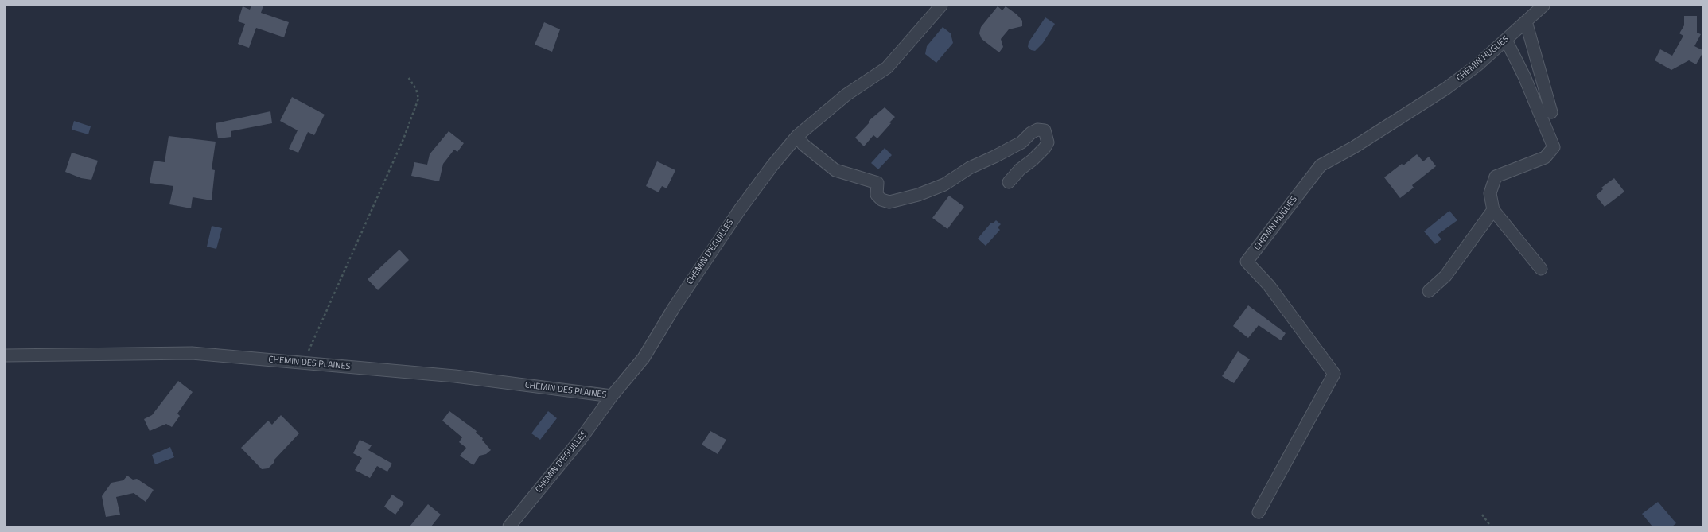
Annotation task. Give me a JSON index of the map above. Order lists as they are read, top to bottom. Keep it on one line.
{"streets":{"street":["CHEMIN HUGUES","CHEMIN D'EGUILLES","CHEMIN DES PLAINES"]},"crossings":[["CHEMIN D'EGUILLES","CHEMIN DES PLAINES"]]}
